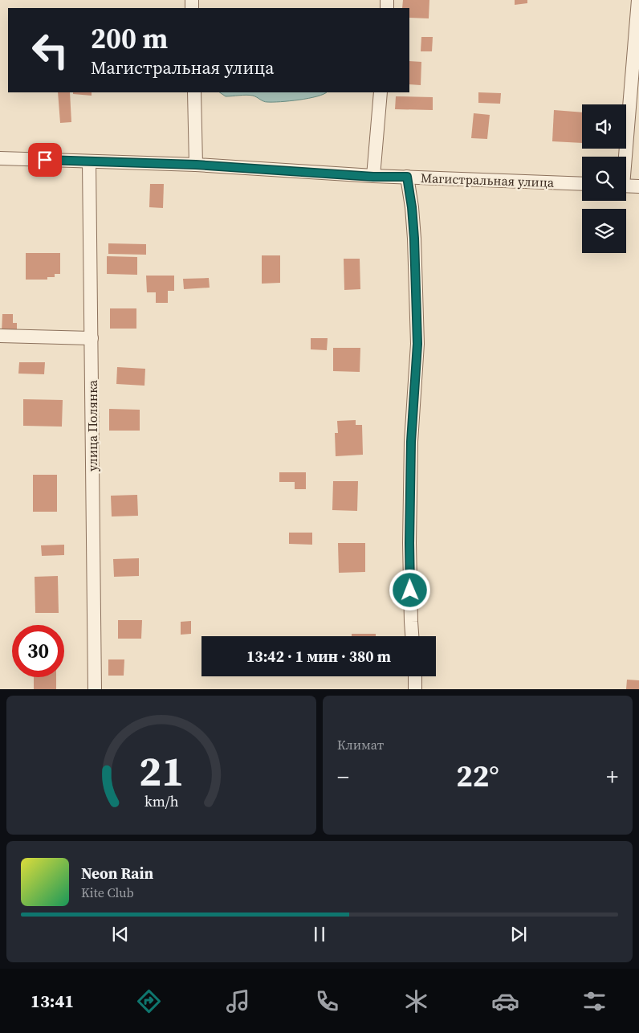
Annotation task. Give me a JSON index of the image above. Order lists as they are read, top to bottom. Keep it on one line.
{"streets":{"street":["Магистральная улица","улица Полянка"]},"crossings":[["Магистральная улица","улица Полянка"]],"page":{"turn":["200 m","Магистральная улица"],"limit":"30","trip":"13:42 · 1 мин · 380 m","tile":"Климат","heat":["−","22°","+"],"song":["Neon Rain","Kite Club"],"tabs":"13:41","gauge":["21","km/h"]}}
